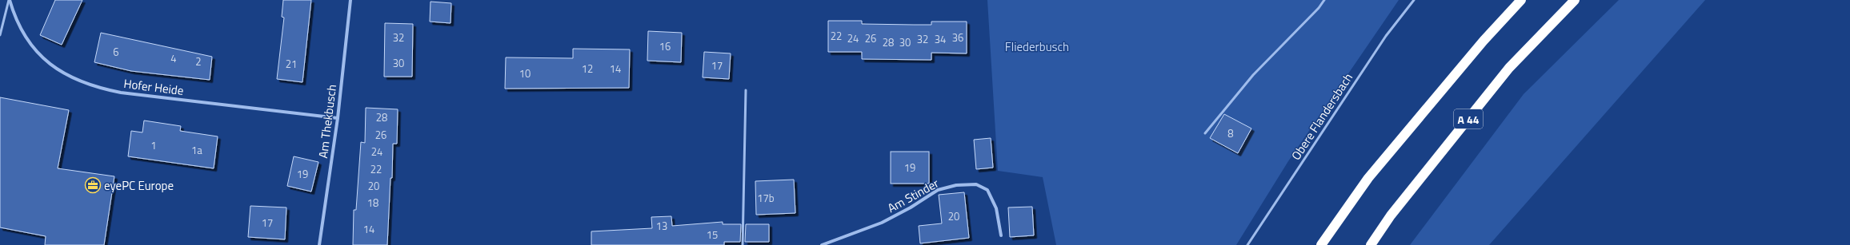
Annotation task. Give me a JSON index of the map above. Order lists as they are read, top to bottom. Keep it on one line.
{"streets":{"highway":["A 44"],"street":["Hofer Heide","Am Thekbusch","Am Stinder"],"lane":["Obere Flandersbach"]},"crossings":[["Hofer Heide","Am Thekbusch"]],"parks":["Fliederbusch"],"places":{"office":["eyePC Europe"]},"house_numbers":["22","32","36","24","26","32","34","28","30","16","6","4","2","30","21","17","12","14","10","28","8","26","1","1a","24","19","22","19","20","17b","18","20","17","13","14","15"]}
